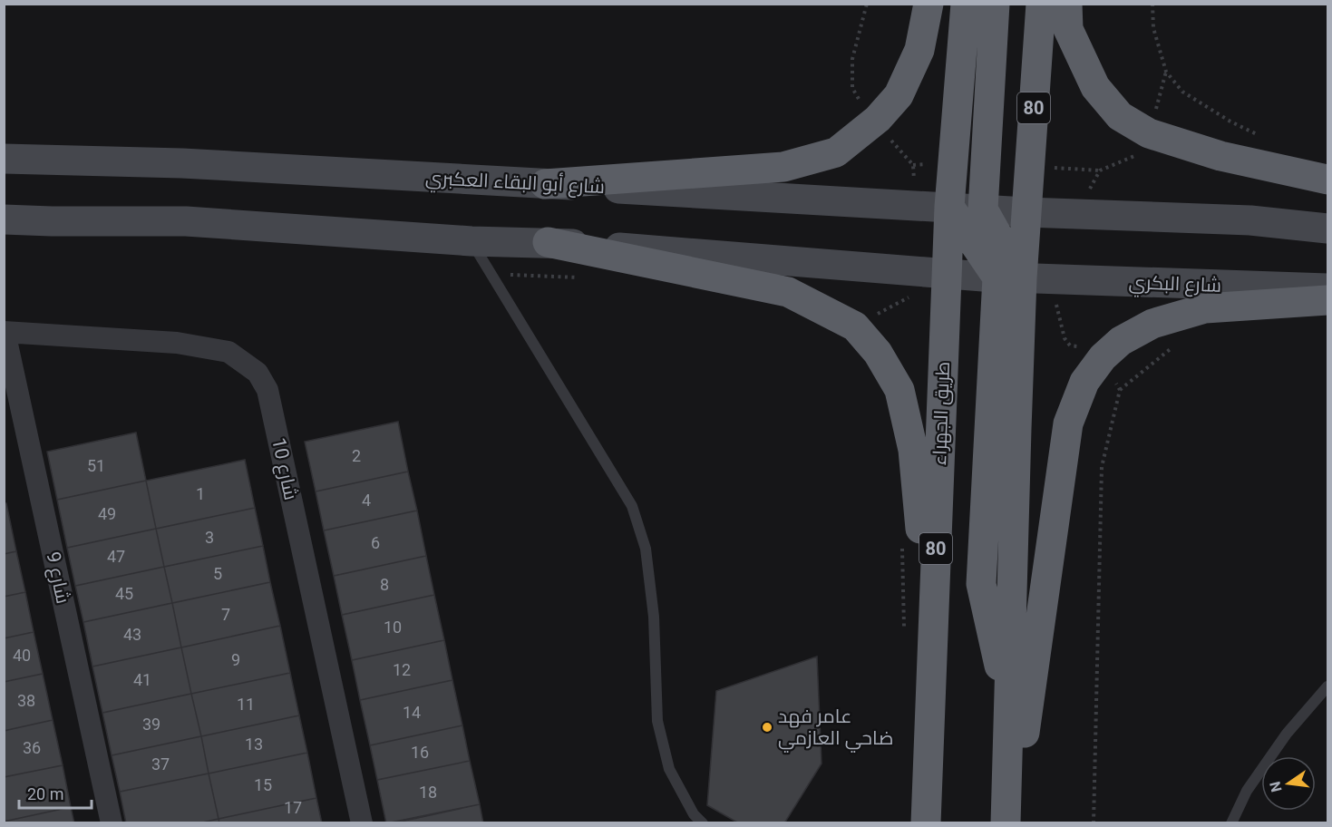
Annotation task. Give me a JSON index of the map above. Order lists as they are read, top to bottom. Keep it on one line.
{"streets":{"highway":["80","طريق الجهراء"],"main road":["شارع أبو البقاء العكبري","شارع البكري"],"street":["شارع 10","شارع 9"]},"crossings":[["80","شارع أبو البقاء العكبري"],["80","شارع البكري"],["شارع أبو البقاء العكبري","طريق الجهراء"],["شارع 10","شارع 9"]],"places":["عامر فهد ضاحي العازمي"],"house_numbers":["2","51","1","4","49","3","6","47","5","8","45","7","10","43","40","9","12","41","38","11","14","39","13","36","16","37","15","18","17"],"scale_bar":"20 m","north":"left"}
